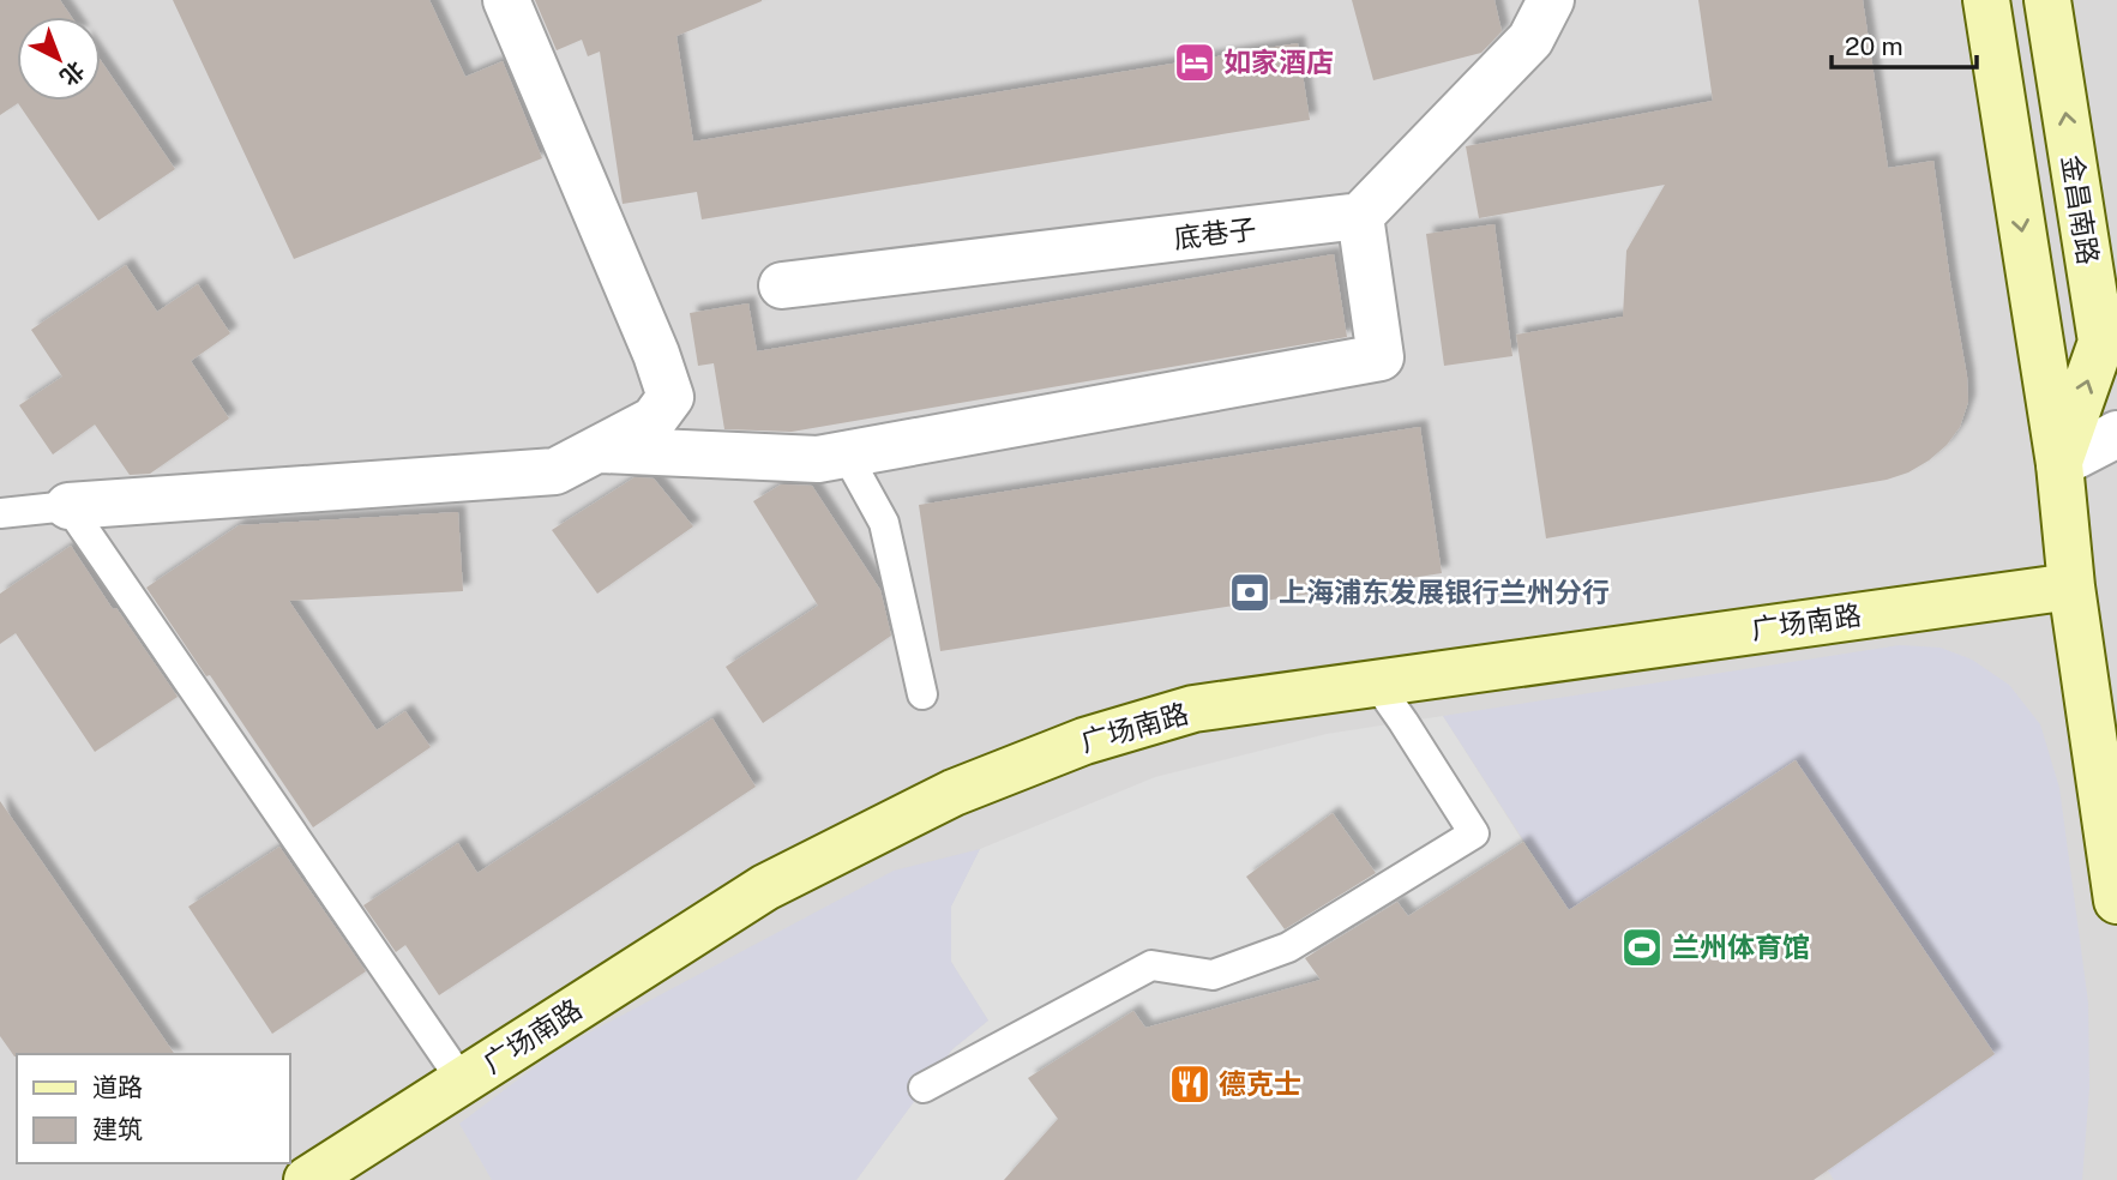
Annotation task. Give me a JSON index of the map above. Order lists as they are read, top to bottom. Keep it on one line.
{"streets":{"street":["金昌南路","底巷子","广场南路"]},"crossings":[["金昌南路","广场南路"]],"places":{"hotel":["如家酒店"],"bank":["上海浦东发展银行兰州分行"],"sports":["兰州体育馆"],"restaurant":["德克士"]},"legend":["道路","建筑"],"scale_bar":"20 m","north":"bottom right"}
